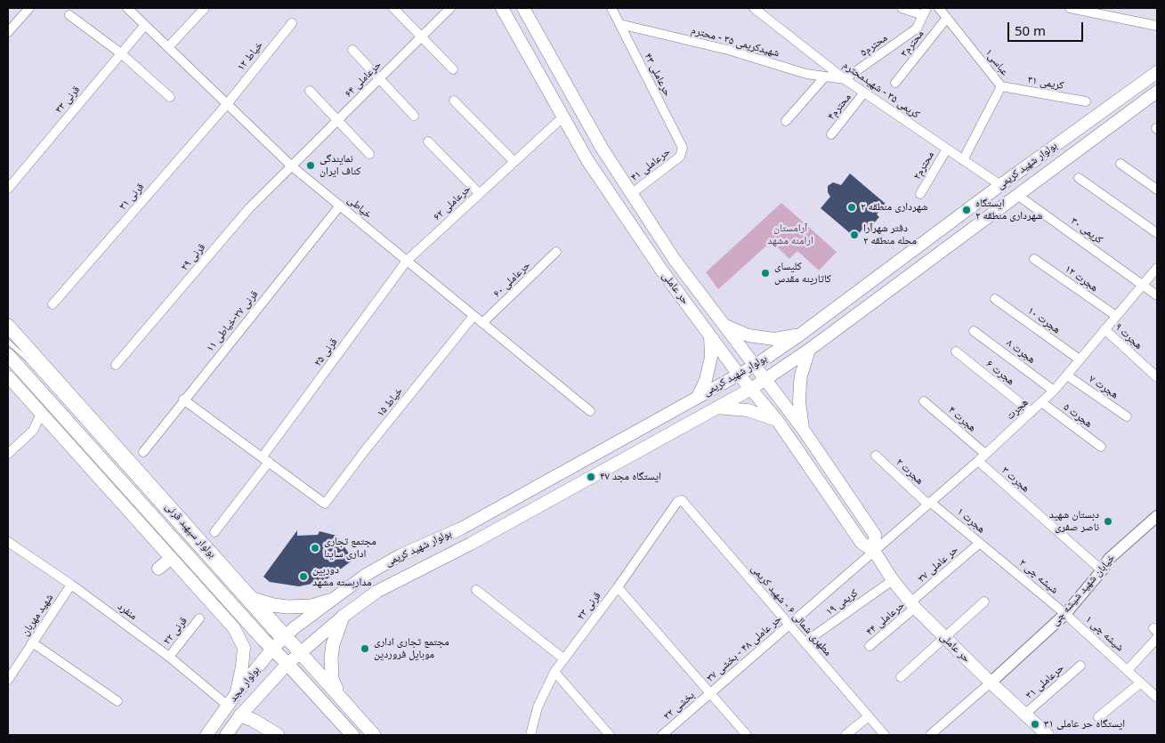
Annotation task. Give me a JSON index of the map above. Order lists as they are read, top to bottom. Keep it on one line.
{"streets":{"main road":["بولوار شهید کریمی","حر عاملی","بولوار سپهبد قرنی","بولوار مجد"],"street":["شهیدکریمی ۳۵ - محترم","محترم۳","محترم۵","خیاط ۱۲","عباسی۱","حرعاملی ۴۳","حرعاملی ۶۴","کریمی ۳۱","کریمی ۳۵ - شهیدمحترم","قرنی ۳۳","محترم۴","حرعاملی ۴۱","محترم۲","قرنی ۳۱","حرعاملی ۶۲","خیاطی","کریمی ۳۰","قرنی ۲۹","هجرت ۱۲","حرعاملی ۶۰","هجرت ۱۰","قرنی ۲۷-خیاطی ۱۱","هجرت ۹","هجرت ۸","قرنی ۲۵","هجرت ۶","هجرت ۷","خیاط ۱۵","هجرت","هجرت ۵","هجرت ۴","هجرت ۲","هجرت ۳","هجرت ۱","حر عاملی ۳۷","شیشه چی ۲","خیابان شهید شیشه چی","کریمی ۱۹","قرنی ۲۳","مطهری شمالی ۶ - شهید کریمی","منفرد","شهید مهربان","حرعاملی ۴۴","قرنی ۲۲","شیشه چی ۱","حر عاملی ۴۸ - بخشی ۳۷","حرعاملی ۳۱","بخشی ۳۲"]},"crossings":[["شهیدکریمی ۳۵ - محترم","محترم۵"],["شهیدکریمی ۳۵ - محترم","حرعاملی ۴۳"],["شهیدکریمی ۳۵ - محترم","کریمی ۳۵ - شهیدمحترم"],["محترم۳","عباسی۱"],["محترم۵","کریمی ۳۵ - شهیدمحترم"],["خیاط ۱۲","قرنی ۳۱"],["خیاط ۱۲","خیاطی"],["عباسی۱","کریمی ۳۱"],["عباسی۱","کریمی ۳۵ - شهیدمحترم"],["حرعاملی ۴۳","حرعاملی ۴۱"],["حرعاملی ۶۴","خیاطی"],["حرعاملی ۶۴","قرنی ۲۹"],["کریمی ۳۵ - شهیدمحترم","محترم۴"],["کریمی ۳۵ - شهیدمحترم","محترم۲"],["کریمی ۳۵ - شهیدمحترم","بولوار شهید کریمی"],["قرنی ۳۳","خیاطی"],["حرعاملی ۴۱","حر عاملی"],["بولوار شهید کریمی","کریمی ۳۰"],["بولوار شهید کریمی","حر عاملی"],["بولوار شهید کریمی","بولوار سپهبد قرنی"],["بولوار شهید کریمی","بولوار مجد"],["قرنی ۳۱","خیاطی"],["حرعاملی ۶۲","خیاطی"],["حرعاملی ۶۲","حر عاملی"],["حرعاملی ۶۲","قرنی ۲۵"],["خیاطی","قرنی ۲۹"],["خیاطی","حرعاملی ۶۰"],["خیاطی","قرنی ۲۷-خیاطی ۱۱"],["خیاطی","قرنی ۲۵"],["خیاطی","خیاط ۱۵"],["کریمی ۳۰","هجرت"],["هجرت ۱۲","هجرت"],["حر عاملی","هجرت"],["حر عاملی","حر عاملی ۳۷"],["حر عاملی","خیابان شهید شیشه چی"],["حر عاملی","کریمی ۱۹"],["حر عاملی","حرعاملی ۴۴"],["حر عاملی","حر عاملی ۴۸ - بخشی ۳۷"],["حر عاملی","حرعاملی ۳۱"],["هجرت ۱۰","هجرت"],["هجرت ۹","هجرت"],["هجرت ۸","هجرت"],["قرنی ۲۵","خیاط ۱۵"],["هجرت ۶","هجرت"],["هجرت ۷","هجرت"],["هجرت","هجرت ۵"],["هجرت","هجرت ۴"],["هجرت","هجرت ۲"],["هجرت","هجرت ۳"],["هجرت","هجرت ۱"],["هجرت","حر عاملی ۴۸ - بخشی ۳۷"],["هجرت ۲","هجرت ۱"],["هجرت ۳","خیابان شهید شیشه چی"],["هجرت ۱","حر عاملی ۳۷"],["هجرت ۱","شیشه چی ۲"],["بولوار سپهبد قرنی","بولوار مجد"],["حر عاملی ۳۷","حرعاملی ۴۴"],["شیشه چی ۲","خیابان شهید شیشه چی"],["شیشه چی ۲","شیشه چی ۱"],["خیابان شهید شیشه چی","شیشه چی ۱"],["کریمی ۱۹","مطهری شمالی ۶ - شهید کریمی"],["قرنی ۲۳","مطهری شمالی ۶ - شهید کریمی"],["مطهری شمالی ۶ - شهید کریمی","حر عاملی ۴۸ - بخشی ۳۷"],["منفرد","شهید مهربان"],["منفرد","قرنی ۲۲"],["منفرد","بولوار مجد"],["حر عاملی ۴۸ - بخشی ۳۷","بخشی ۳۲"]],"parks":["آرامستان ارامنه مشهد"],"places":["نمایندگی کناف ایران","شهرداری منطقه ۲","ایستگاه شهرداری منطقه ۲","دفتر شهرآرا محله منطقه ۲","کلیسای کاتارینه مقدس","ایستگاه مجد ۴۷","دبستان شهید ناصر صفری","مجتمع تجاری اداری ساینا","دوربین مداربسته مشهد","مجتمع تجاری اداری موبایل فروردین","ایستگاه حر عاملی ۳۱"],"scale_bar":"50 m"}
